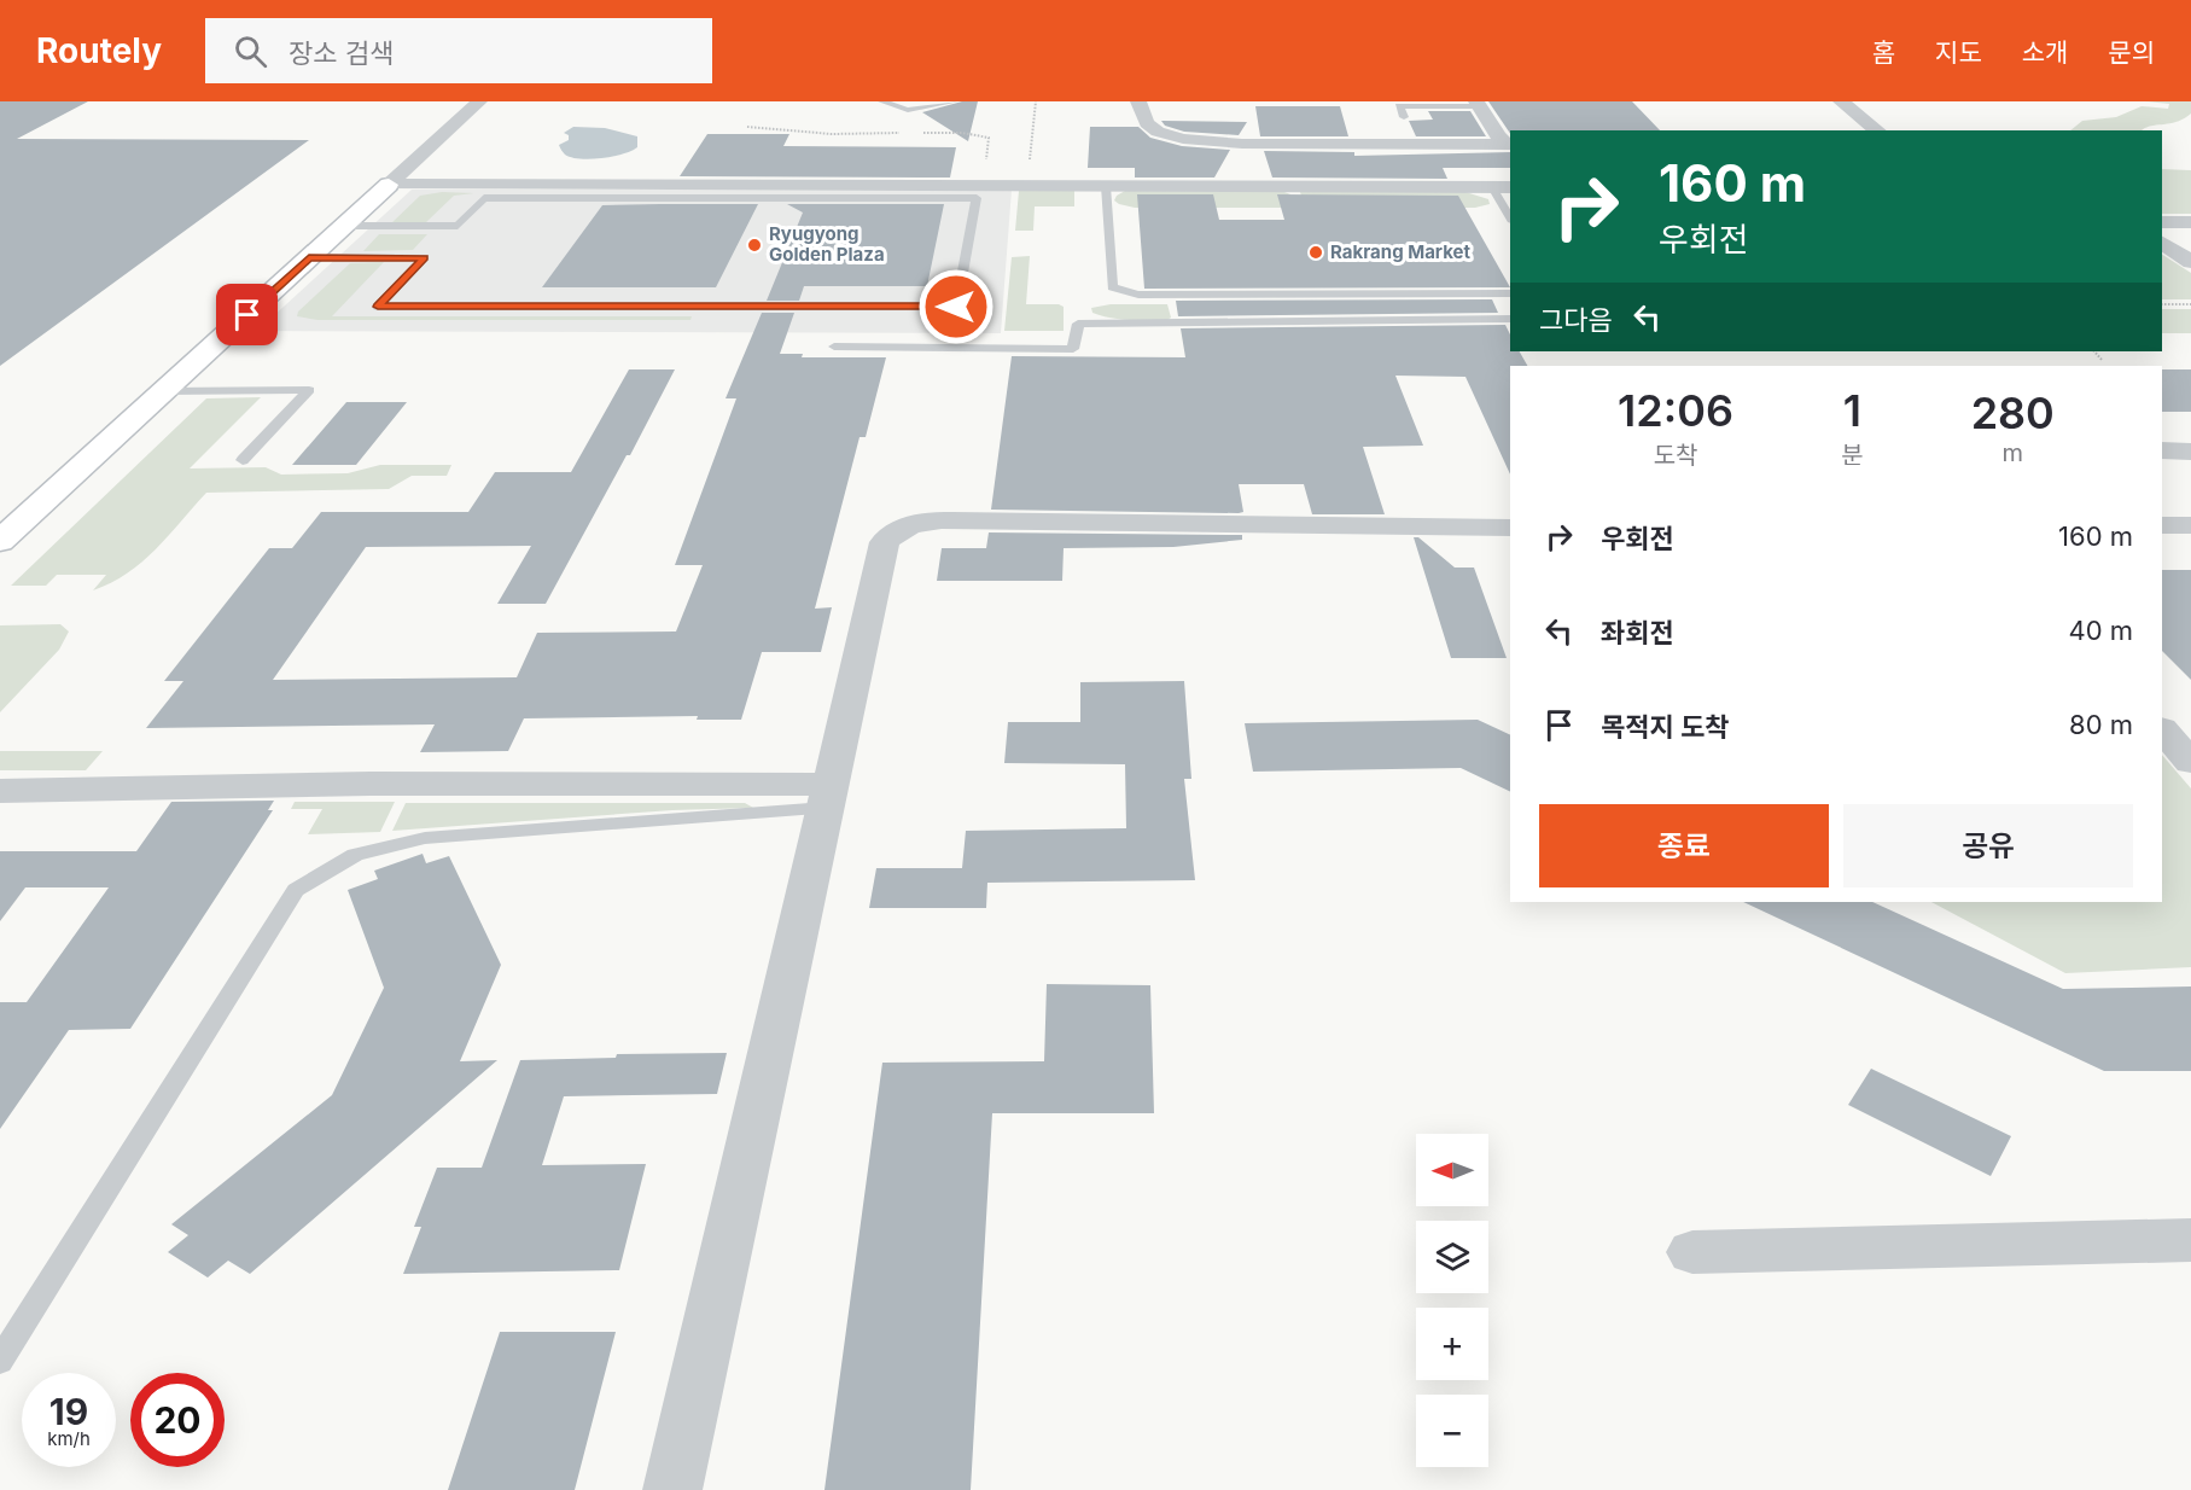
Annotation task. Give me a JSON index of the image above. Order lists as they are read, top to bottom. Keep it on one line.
{"places":["Ryugyong Golden Plaza","Rakrang Market"],"north":"left","page":{"header":"Routely","search":"장소 검색","nav":["홈","지도","소개","문의"],"turn":["160 m","우회전"],"then":"그다음","eta":["12:06","도착","1","분","280","m"],"list":[{"name":"우회전","value":"160 m"},{"name":"좌회전","value":"40 m"},{"name":"목적지 도착","value":"80 m"}],"buttons":["종료","공유"],"map_buttons":["+","−"],"speed":"19 km/h","limit":"20"}}
